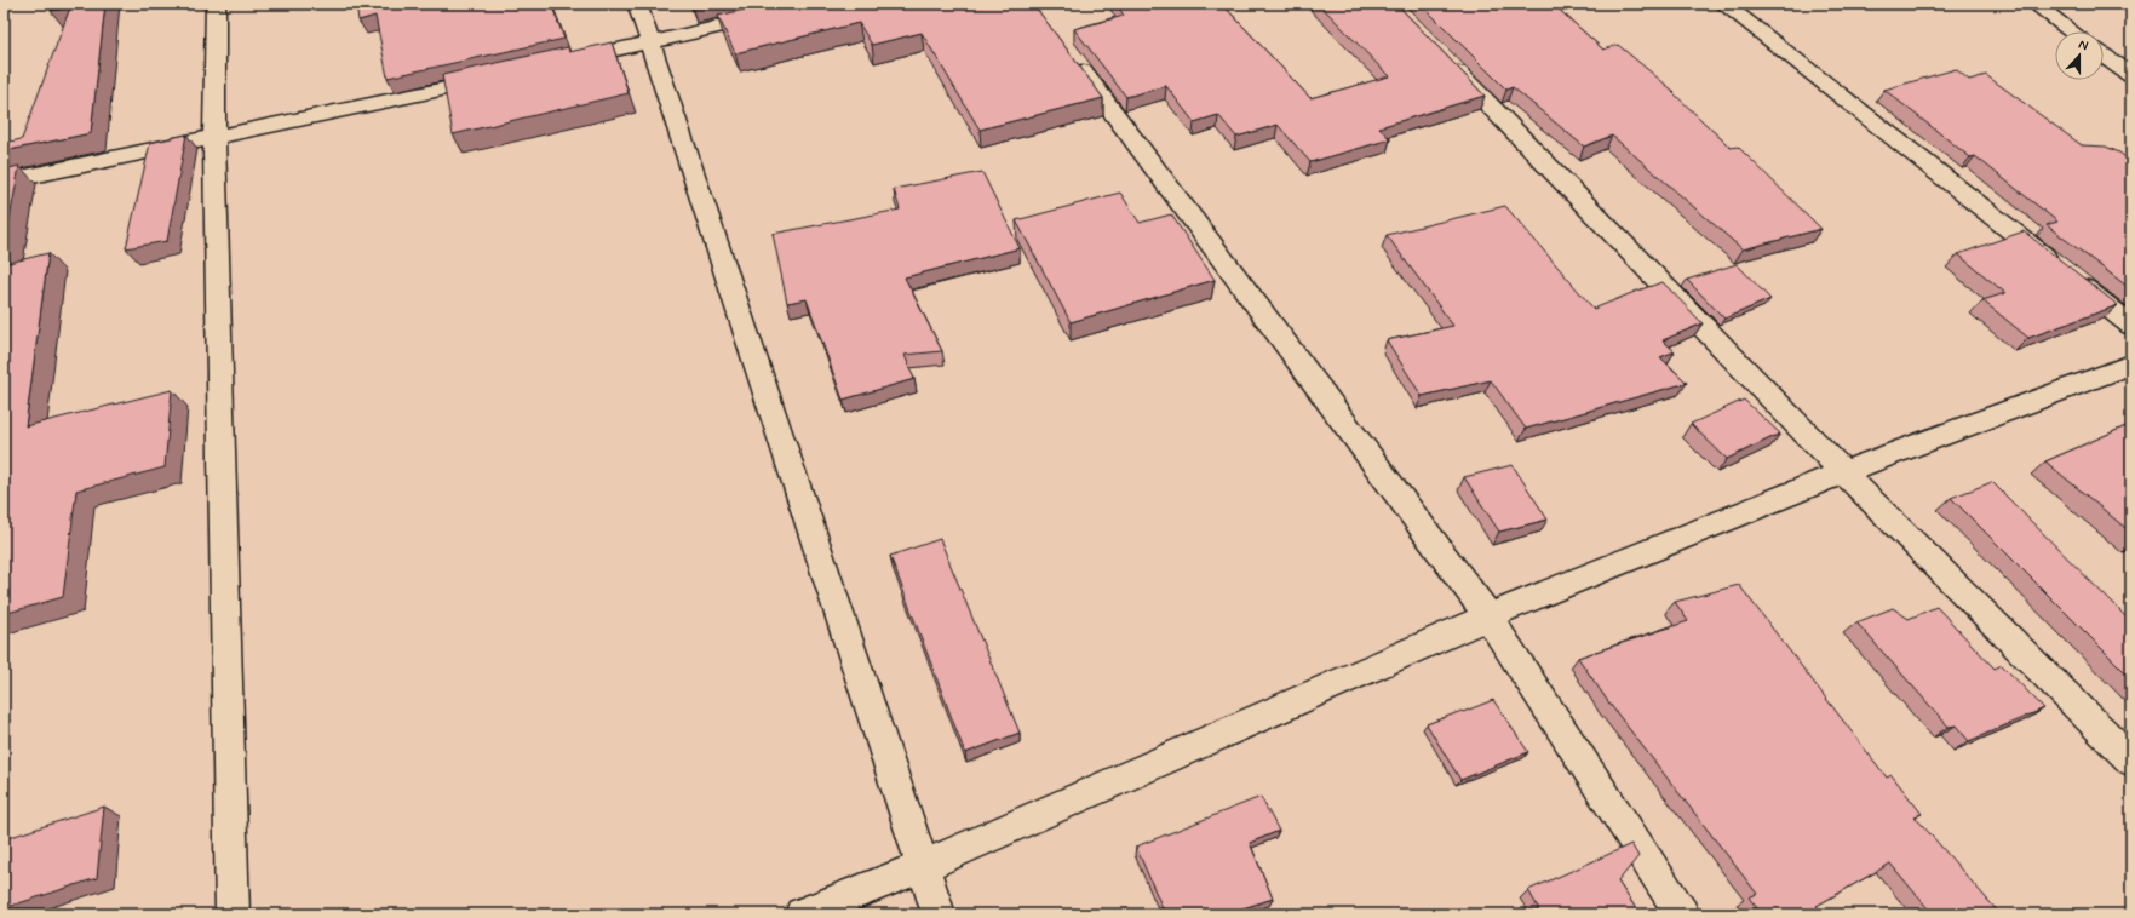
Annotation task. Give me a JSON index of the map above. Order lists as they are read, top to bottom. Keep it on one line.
{"north":"top"}
